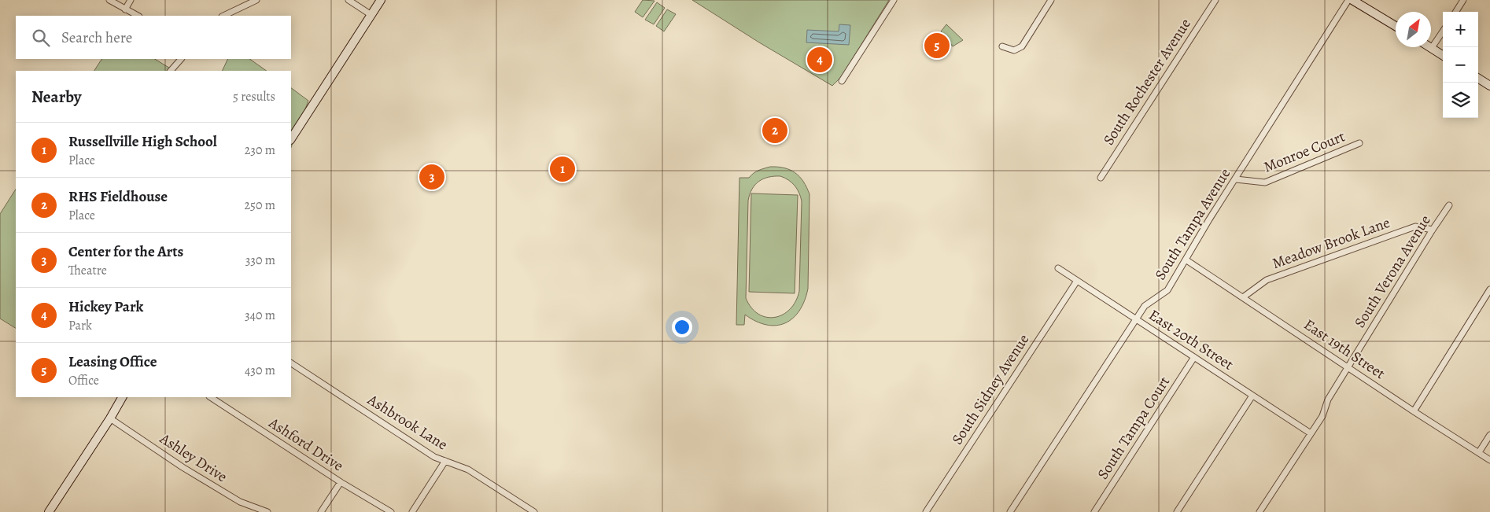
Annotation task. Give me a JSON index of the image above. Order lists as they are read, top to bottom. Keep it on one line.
{"streets":{"street":["South Rochester Avenue","Monroe Court","South Tampa Avenue","Meadow Brook Lane","South Verona Avenue","East 20th Street","East 19th Street","South Sidney Avenue","Ashbrook Lane","South Tampa Court","Ashford Drive","Ashley Drive"]},"crossings":[["Monroe Court","South Tampa Avenue"],["South Tampa Avenue","East 20th Street"],["South Tampa Avenue","East 19th Street"],["Meadow Brook Lane","South Verona Avenue"],["Meadow Brook Lane","East 19th Street"],["South Verona Avenue","East 20th Street"],["South Verona Avenue","East 19th Street"],["East 20th Street","South Sidney Avenue"],["East 20th Street","South Tampa Court"]],"north":"top right","page":{"map_buttons":["+","−"],"search":"Search here","pins":["5","4","2","1","3"],"heading":["Nearby","5 results"],"list":[{"mark":"1","name":"Russellville High School","note":"Place","value":"230 m"},{"mark":"2","name":"RHS Fieldhouse","note":"Place","value":"250 m"},{"mark":"3","name":"Center for the Arts","note":"Theatre","value":"330 m"},{"mark":"4","name":"Hickey Park","note":"Park","value":"340 m"},{"mark":"5","name":"Leasing Office","note":"Office","value":"430 m"}]}}
